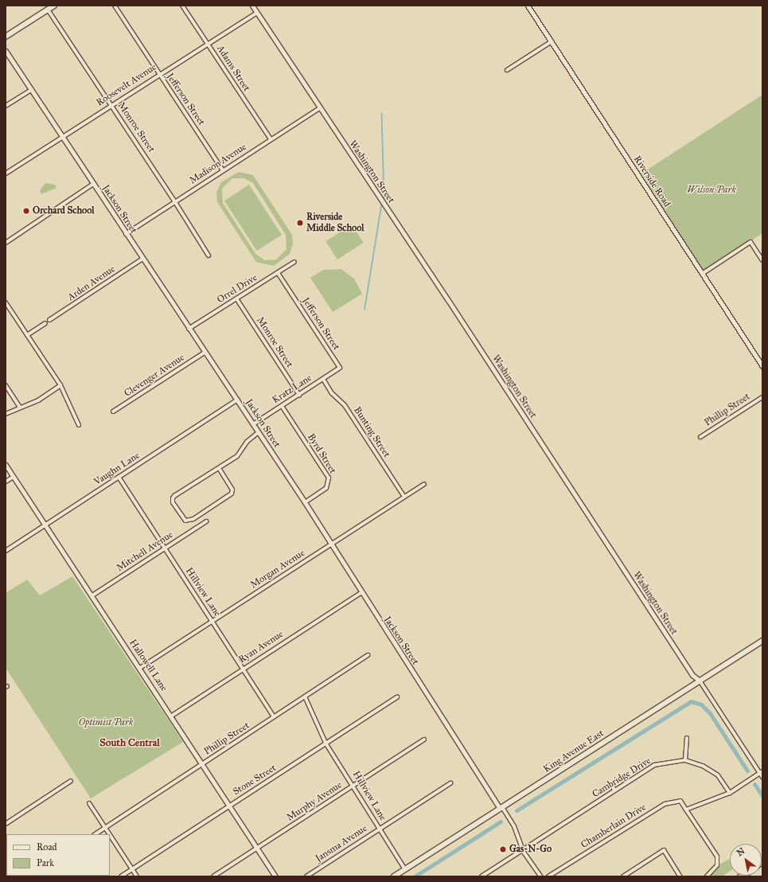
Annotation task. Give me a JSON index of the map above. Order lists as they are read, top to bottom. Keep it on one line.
{"streets":{"main road":["King Avenue East"],"street":["Adams Street","Roosevelt Avenue","Jefferson Street","Monroe Street","Madison Avenue","Washington Street","Riverside Road","Jackson Street","Arden Avenue","Orrel Drive","Clevenger Avenue","Kratz Lane","Phillip Street","Bunting Street","Byrd Street","Vaughn Lane","Mitchell Avenue","Morgan Avenue","Hillview Lane","Ryan Avenue","Hallowell Lane","Cambridge Drive","Stone Street","Murphy Avenue","Chamberlain Drive","Jansma Avenue"]},"crossings":[["Adams Street","Roosevelt Avenue"],["Adams Street","Madison Avenue"],["Roosevelt Avenue","Jefferson Street"],["Roosevelt Avenue","Monroe Street"],["Roosevelt Avenue","Washington Street"],["Roosevelt Avenue","Jackson Street"],["Jefferson Street","Madison Avenue"],["Jefferson Street","Orrel Drive"],["Jefferson Street","Kratz Lane"],["Monroe Street","Madison Avenue"],["Monroe Street","Orrel Drive"],["Monroe Street","Kratz Lane"],["Madison Avenue","Washington Street"],["Madison Avenue","Jackson Street"],["Washington Street","King Avenue East"],["Jackson Street","Arden Avenue"],["Jackson Street","Orrel Drive"],["Jackson Street","Clevenger Avenue"],["Jackson Street","Kratz Lane"],["Jackson Street","Byrd Street"],["Jackson Street","Vaughn Lane"],["Jackson Street","Morgan Avenue"],["Jackson Street","Ryan Avenue"],["Jackson Street","King Avenue East"],["Jackson Street","Cambridge Drive"],["Kratz Lane","Bunting Street"],["Kratz Lane","Byrd Street"],["Phillip Street","Hillview Lane"],["Phillip Street","Hallowell Lane"],["Bunting Street","Morgan Avenue"],["Vaughn Lane","Hillview Lane"],["Vaughn Lane","Hallowell Lane"],["Mitchell Avenue","Hillview Lane"],["Mitchell Avenue","Hallowell Lane"],["Morgan Avenue","Hillview Lane"],["Morgan Avenue","Hallowell Lane"],["Hillview Lane","Ryan Avenue"],["Hillview Lane","King Avenue East"],["Hillview Lane","Stone Street"],["Hillview Lane","Murphy Avenue"],["Hillview Lane","Jansma Avenue"],["Ryan Avenue","Hallowell Lane"],["Hallowell Lane","Stone Street"],["Hallowell Lane","Murphy Avenue"]],"districts":["South Central"],"parks":["Wilson Park","Optimist Park"],"places":["Orchard School","Riverside Middle School","Gas-N-Go"],"legend":["Road","Park"],"north":"top left"}
